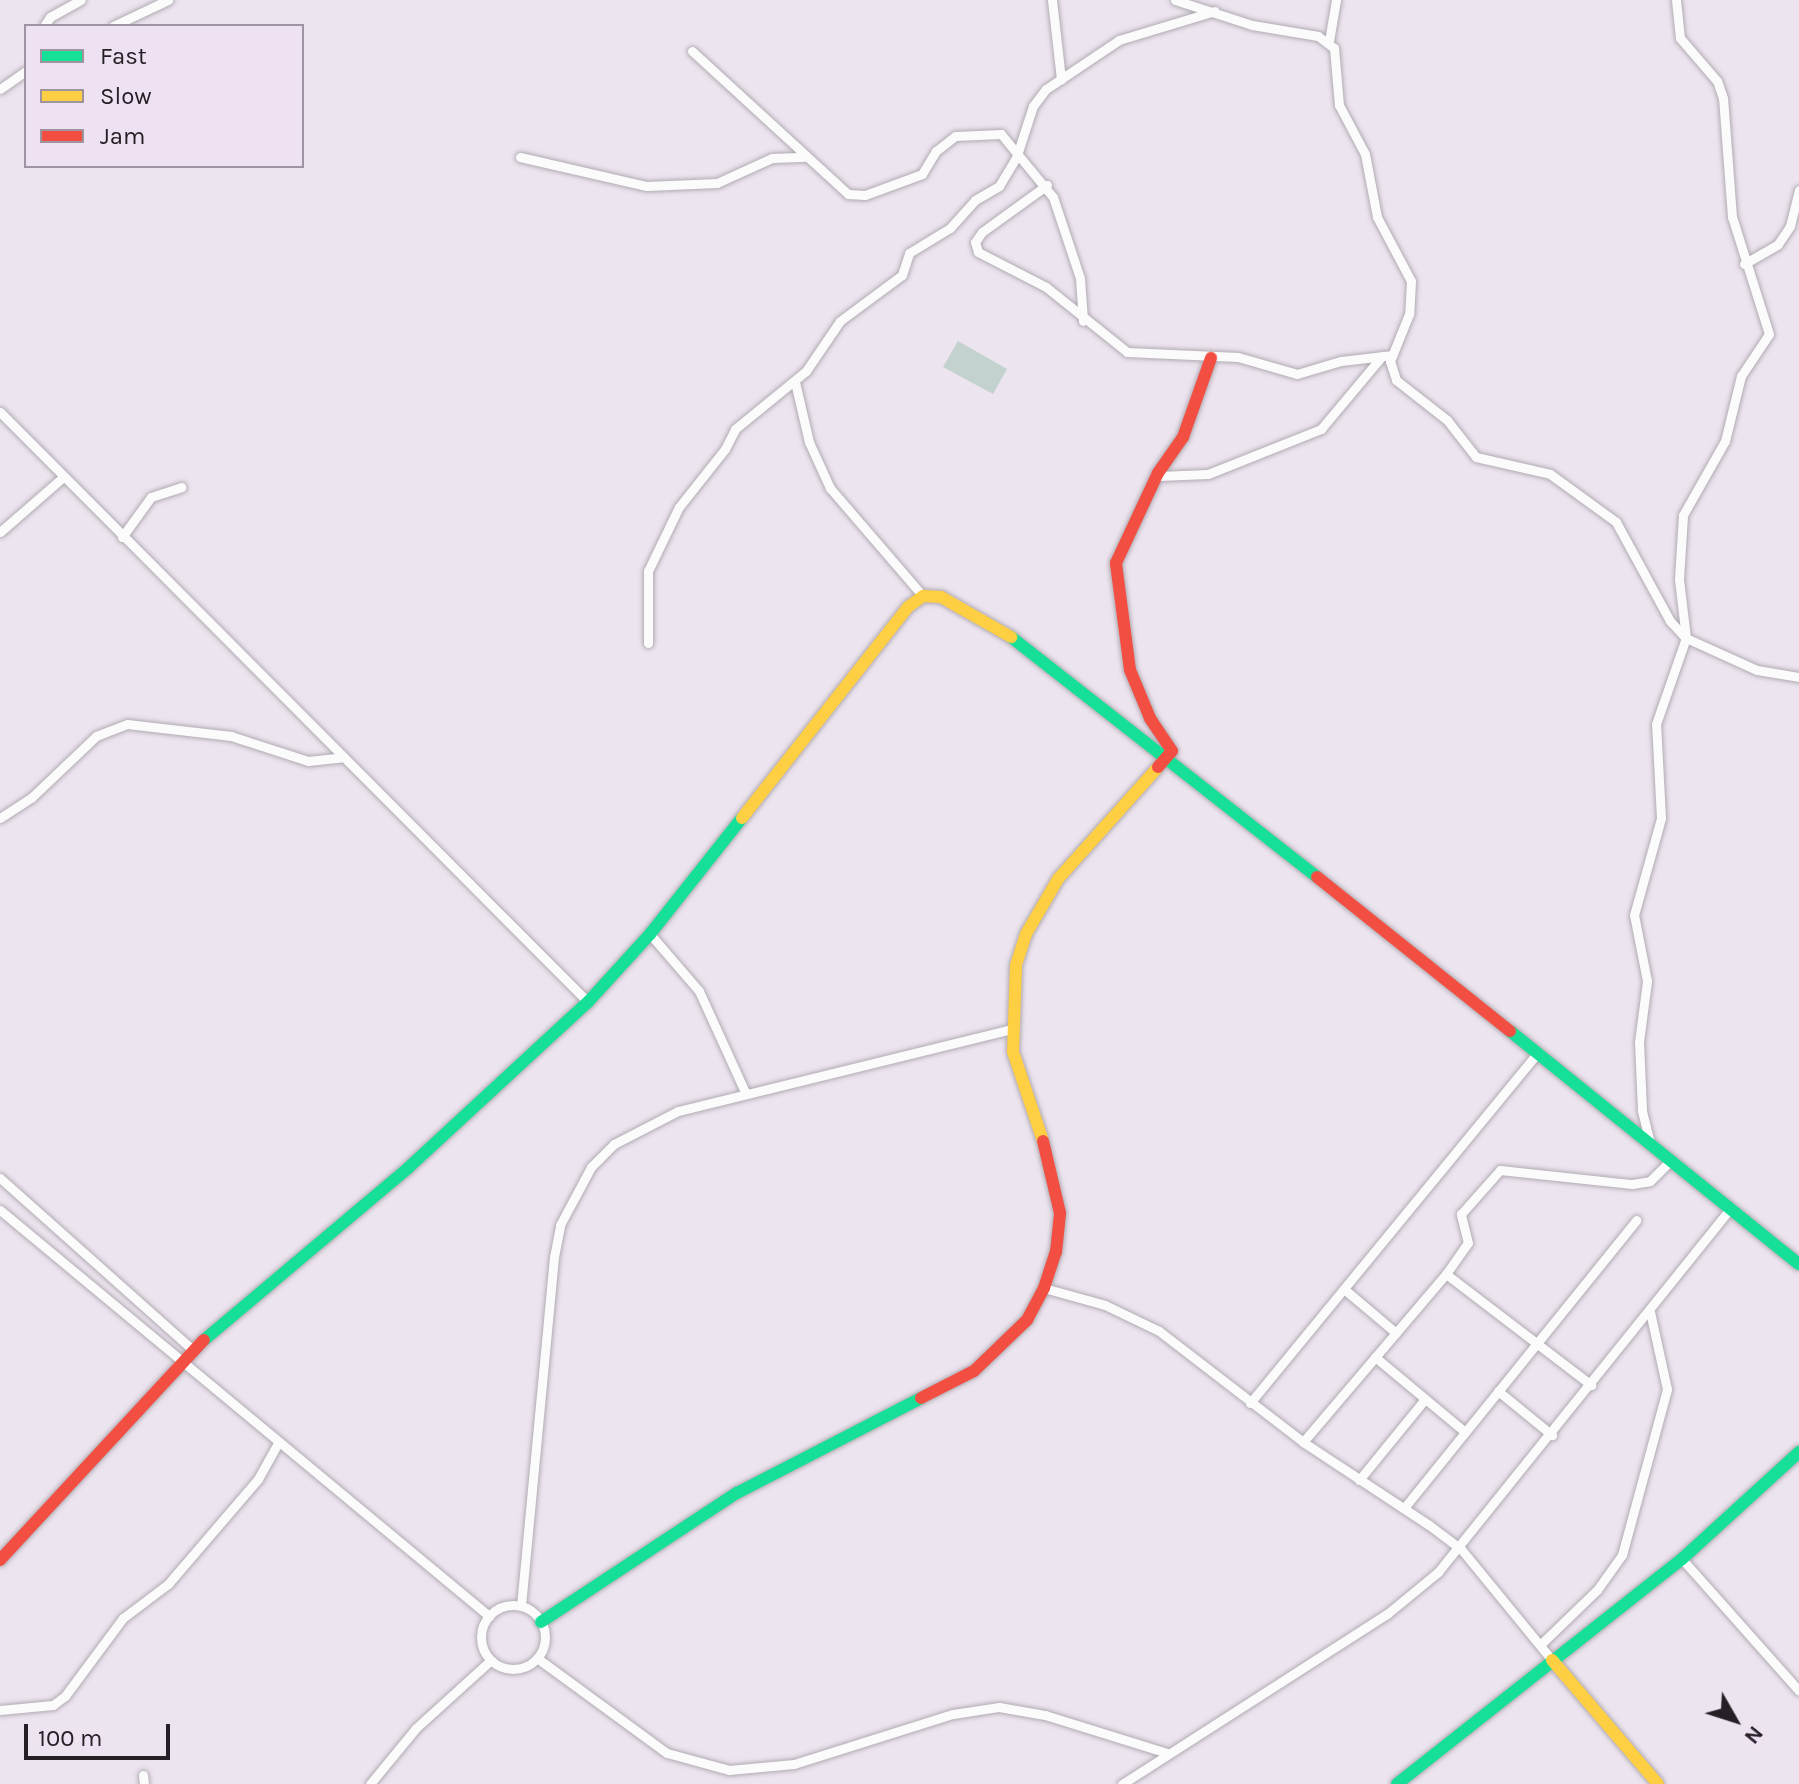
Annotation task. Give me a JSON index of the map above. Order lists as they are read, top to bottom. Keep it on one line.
{"legend":["Fast","Slow","Jam"],"scale_bar":"100 m","north":"bottom right"}
